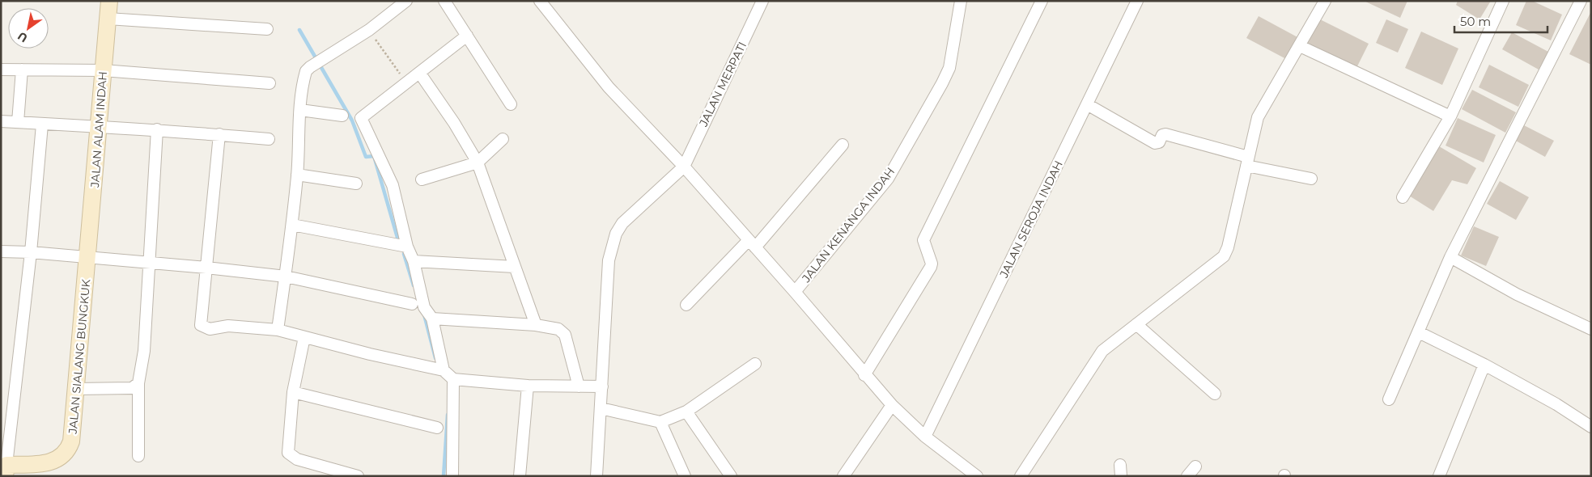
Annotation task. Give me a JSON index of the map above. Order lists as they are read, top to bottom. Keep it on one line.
{"streets":{"street":["JALAN MERPATI","JALAN ALAM INDAH","JALAN SEROJA INDAH","JALAN KENANGA INDAH","JALAN SIALANG BUNGKUK"]},"crossings":[["JALAN ALAM INDAH","JALAN SIALANG BUNGKUK"]],"scale_bar":"50 m","north":"bottom left"}
